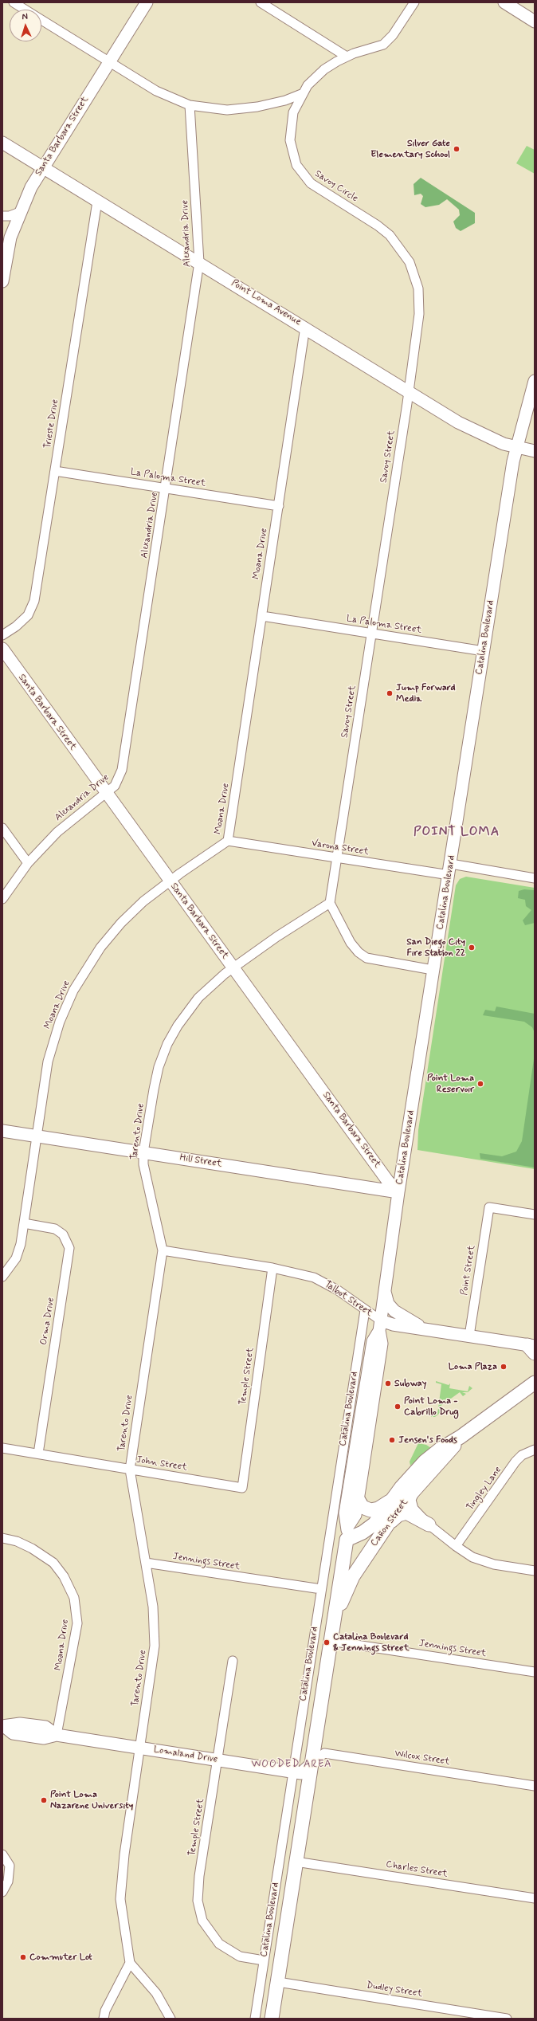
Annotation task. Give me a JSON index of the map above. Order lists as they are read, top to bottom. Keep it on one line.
{"streets":{"main road":["Santa Barbara Street","Point Loma Avenue","Catalina Boulevard","Hill Street","Talbot Street","Cañon Street","Lomaland Drive"],"street":["Savoy Circle","Alexandria Drive","Trieste Drive","Savoy Street","La Paloma Street","Moana Drive","Varona Street","Tarento Drive","Point Street","Orma Drive","Temple Street","John Street","Tingley Lane","Jennings Street","Wilcox Street","Charles Street","Dudley Street"]},"crossings":[["Santa Barbara Street","Alexandria Drive"],["Santa Barbara Street","Point Loma Avenue"],["Santa Barbara Street","Moana Drive"],["Santa Barbara Street","Catalina Boulevard"],["Santa Barbara Street","Tarento Drive"],["Santa Barbara Street","Hill Street"],["Savoy Circle","Point Loma Avenue"],["Savoy Circle","Savoy Street"],["Alexandria Drive","Point Loma Avenue"],["Alexandria Drive","La Paloma Street"],["Point Loma Avenue","Trieste Drive"],["Point Loma Avenue","Savoy Street"],["Point Loma Avenue","Moana Drive"],["Point Loma Avenue","Catalina Boulevard"],["Trieste Drive","La Paloma Street"],["Savoy Street","La Paloma Street"],["Savoy Street","Varona Street"],["Savoy Street","Tarento Drive"],["La Paloma Street","Moana Drive"],["La Paloma Street","Catalina Boulevard"],["Moana Drive","Varona Street"],["Moana Drive","Hill Street"],["Moana Drive","Orma Drive"],["Moana Drive","Lomaland Drive"],["Catalina Boulevard","Varona Street"],["Catalina Boulevard","Hill Street"],["Catalina Boulevard","Talbot Street"],["Catalina Boulevard","Temple Street"],["Catalina Boulevard","Cañon Street"],["Catalina Boulevard","Jennings Street"],["Catalina Boulevard","Lomaland Drive"],["Catalina Boulevard","Wilcox Street"],["Catalina Boulevard","Charles Street"],["Catalina Boulevard","Dudley Street"],["Tarento Drive","Hill Street"],["Tarento Drive","Talbot Street"],["Tarento Drive","John Street"],["Tarento Drive","Jennings Street"],["Tarento Drive","Lomaland Drive"],["Point Street","Talbot Street"],["Talbot Street","Temple Street"],["Orma Drive","John Street"],["Temple Street","John Street"],["Temple Street","Lomaland Drive"],["Lomaland Drive","Wilcox Street"]],"districts":["POINT LOMA","WOODED AREA"],"places":["Silver Gate Elementary School","Jump Forward Media","San Diego City Fire Station 22","Point Loma Reservoir","Loma Plaza","Subway","Point Loma - Cabrillo Drug","Jensen's Foods","Catalina Boulevard & Jennings Street","Point Loma Nazarene University","Commuter Lot"],"north":"top"}
